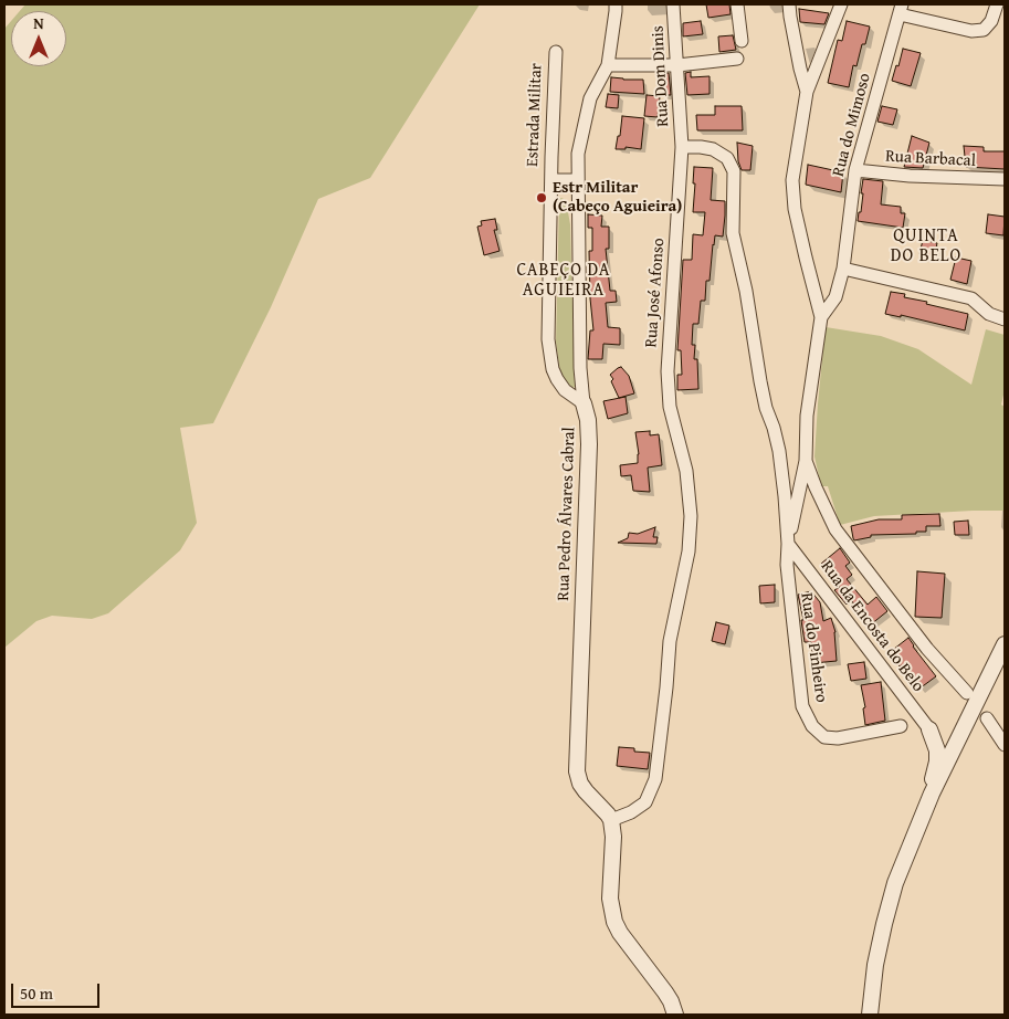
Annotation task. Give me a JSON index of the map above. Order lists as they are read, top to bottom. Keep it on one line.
{"streets":{"street":["Rua Dom Dinis","Estrada Militar","Rua do Mimoso","Rua Barbacal","Rua José Afonso","Rua Pedro Álvares Cabral","Rua da Encosta do Belo","Rua do Pinheiro"]},"crossings":[["Rua Dom Dinis","Rua José Afonso"],["Estrada Militar","Rua Pedro Álvares Cabral"],["Rua do Mimoso","Rua Barbacal"],["Rua José Afonso","Rua Pedro Álvares Cabral"],["Rua da Encosta do Belo","Rua do Pinheiro"]],"districts":["QUINTA DO BELO","CABEÇO DA AGUIEIRA"],"places":["Estr Militar (Cabeço Aguieira)"],"scale_bar":"50 m","north":"top"}
